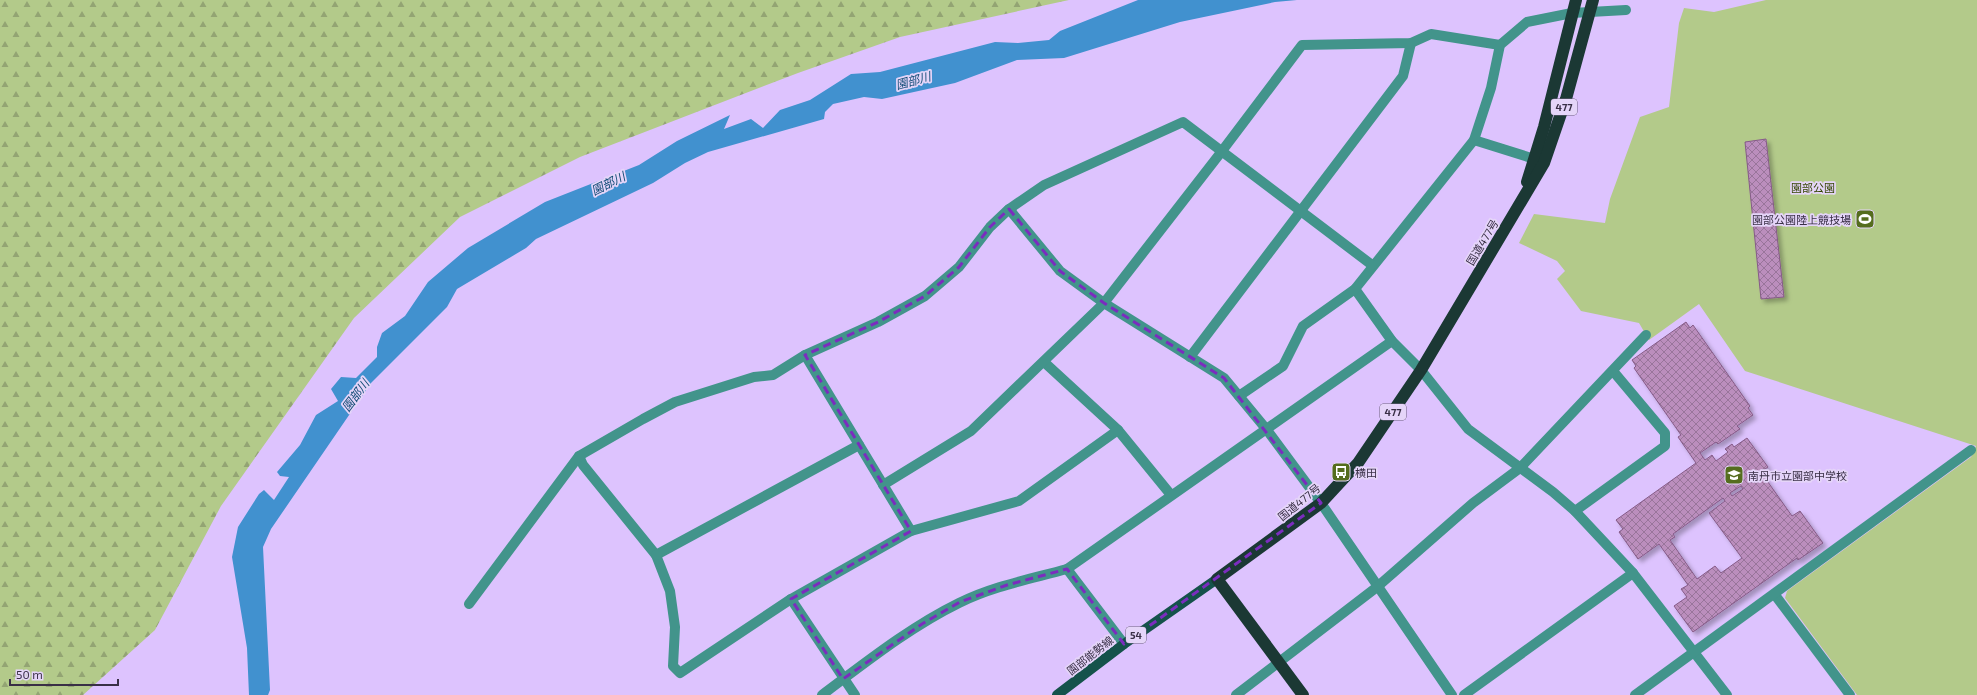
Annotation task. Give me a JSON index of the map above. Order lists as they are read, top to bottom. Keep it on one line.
{"streets":{"highway":["477","国道477号"],"main road":["54","園部能勢線"]},"crossings":[["国道477号","園部能勢線"]],"water":["園部川"],"parks":["園部公園"],"places":{"sports":["園部公園陸上競技場"],"bus stop":["横田"],"school or university":["南丹市立園部中学校"]},"scale_bar":"50 m"}
